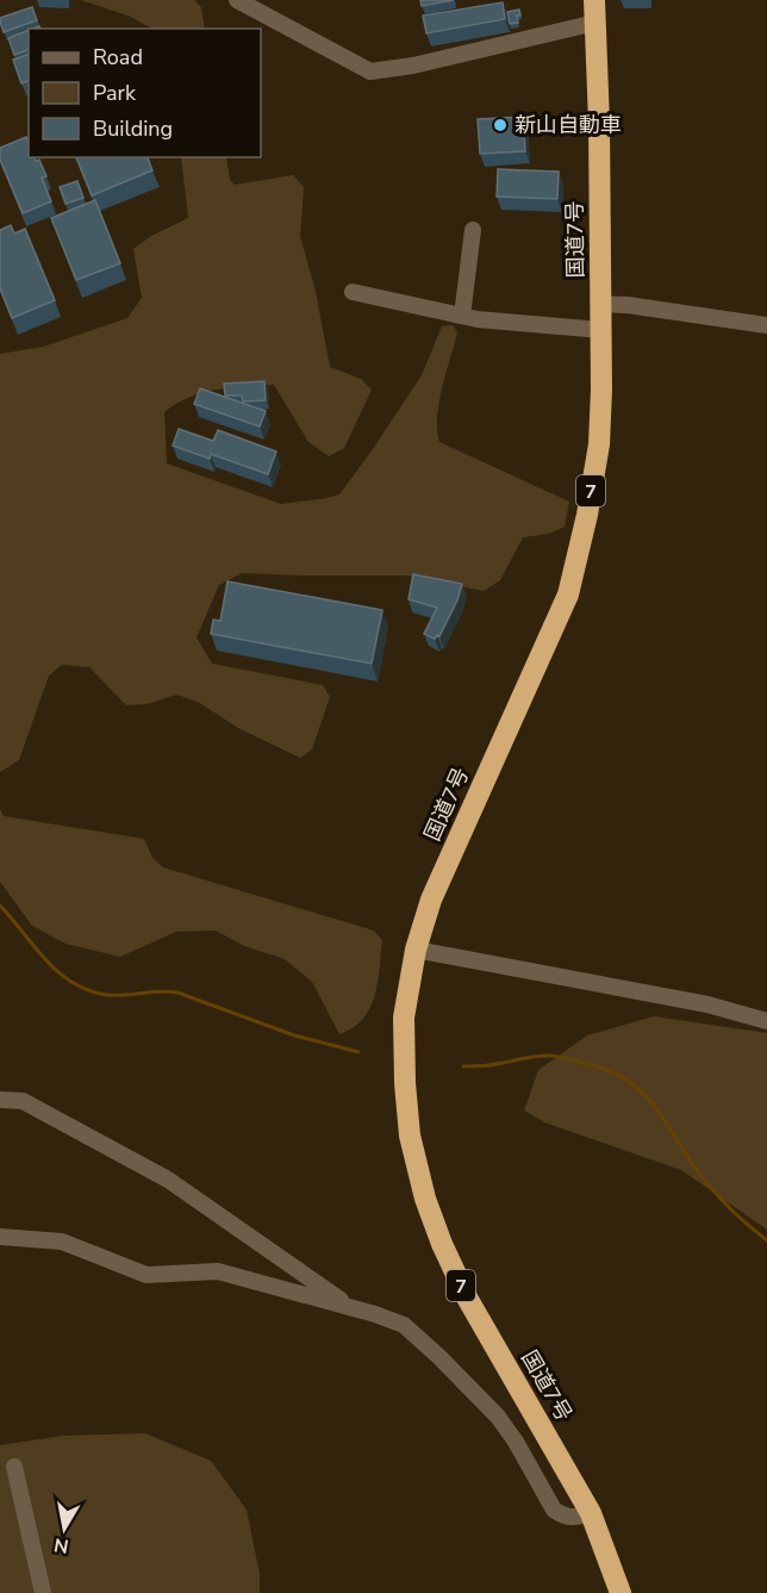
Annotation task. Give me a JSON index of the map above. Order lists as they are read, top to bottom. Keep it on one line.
{"streets":{"highway":["国道7号","7"]},"places":["新山自動車"],"legend":["Road","Park","Building"],"north":"bottom"}
